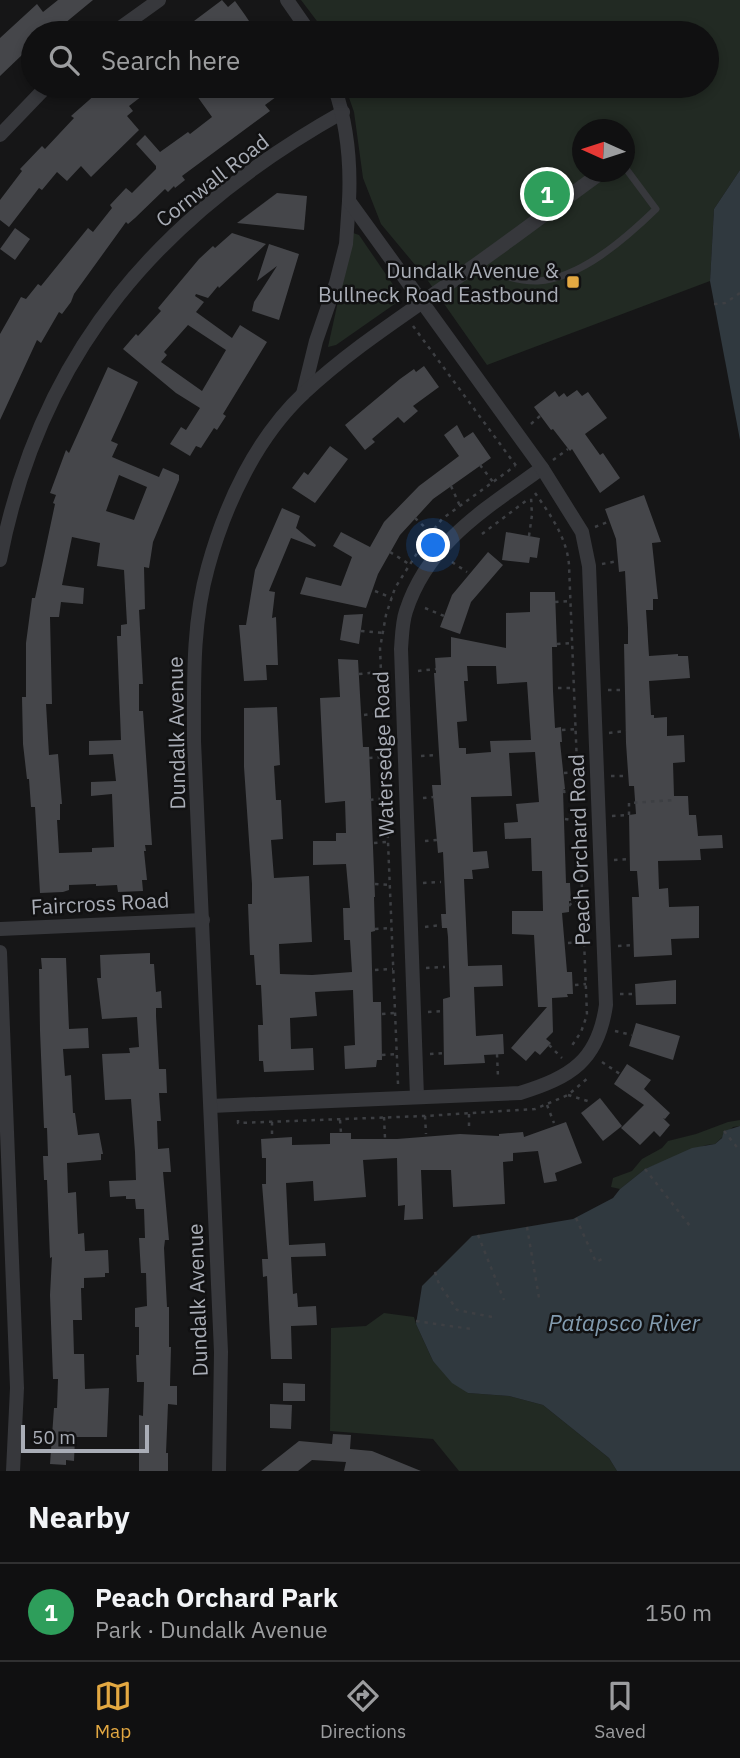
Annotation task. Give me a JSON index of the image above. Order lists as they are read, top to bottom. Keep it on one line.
{"streets":{"street":["Cornwall Road","Dundalk Avenue","Watersedge Road","Peach Orchard Road","Faircross Road"]},"crossings":[["Dundalk Avenue","Peach Orchard Road"],["Dundalk Avenue","Faircross Road"],["Watersedge Road","Peach Orchard Road"]],"water":["Patapsco River"],"places":{"transit":["Dundalk Avenue & Bullneck Road Eastbound"]},"scale_bar":"50 m","north":"left","page":{"search":"Search here","pins":"1","scale":"50 m","heading":"Nearby","list":[{"mark":"1","name":"Peach Orchard Park","note":"Park · Dundalk Avenue","value":"150 m"}],"nav":["Map","Directions","Saved"]}}
